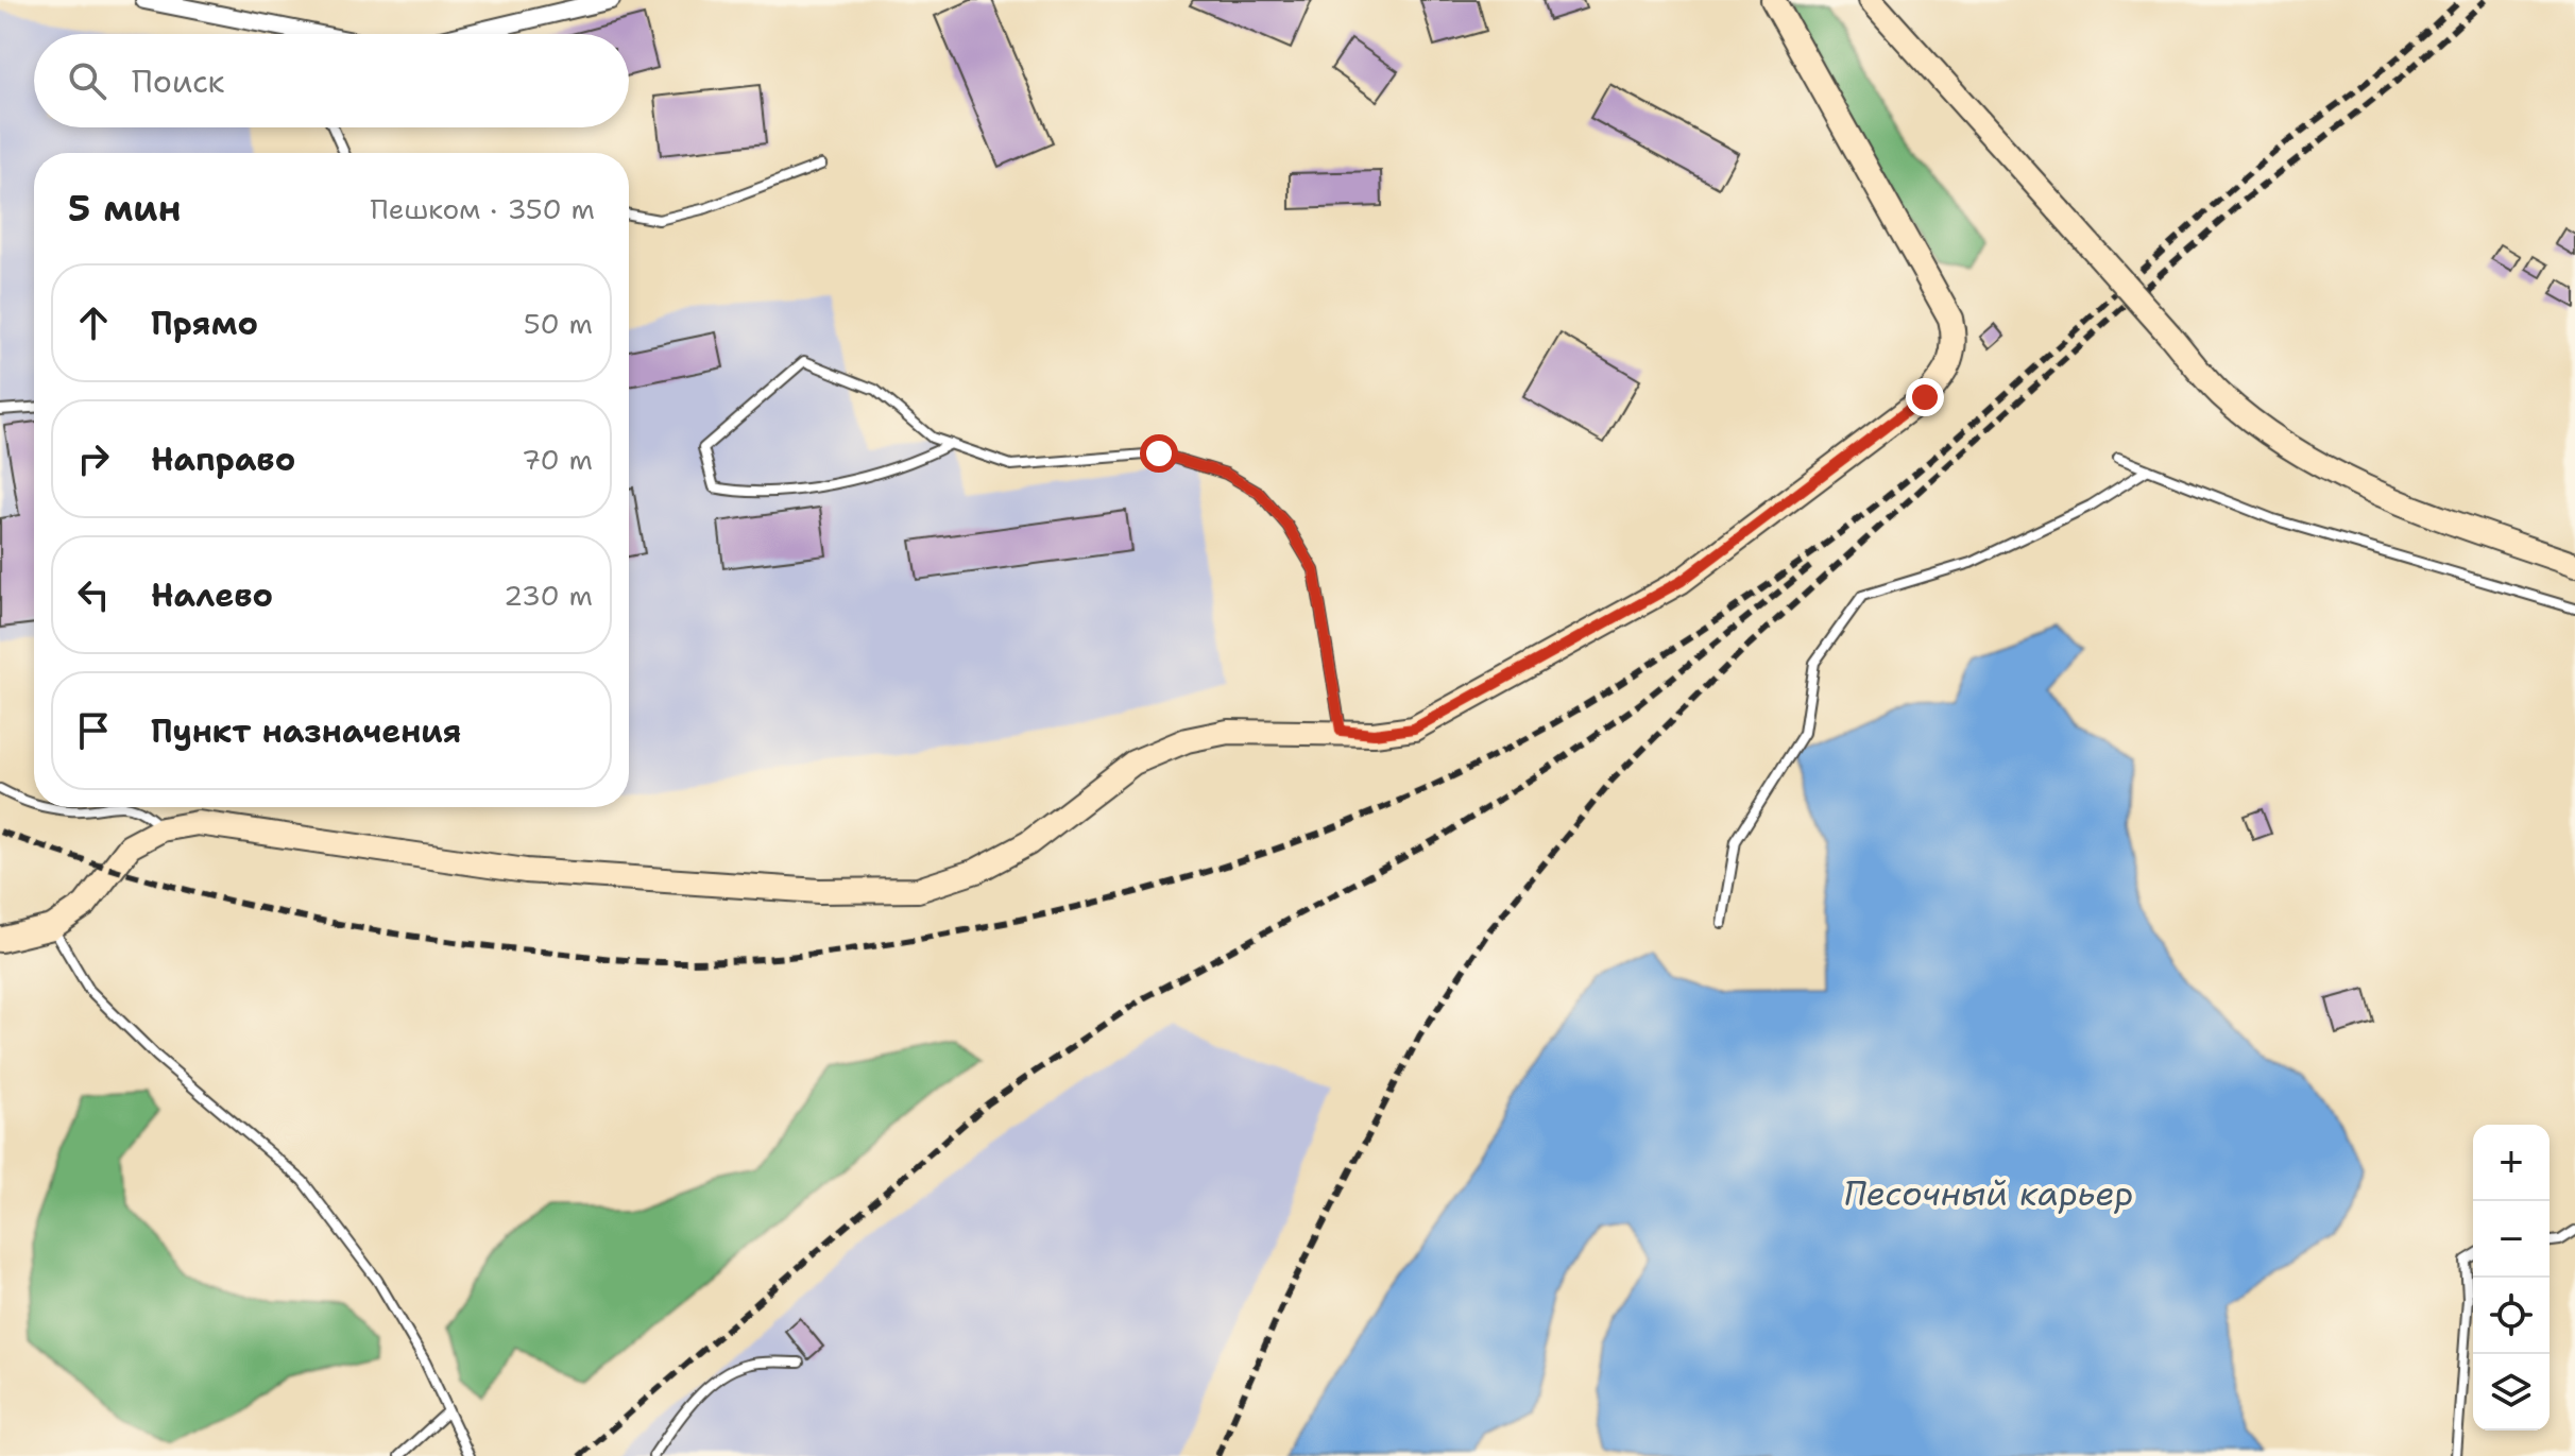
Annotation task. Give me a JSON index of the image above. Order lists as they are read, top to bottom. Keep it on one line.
{"water":["Песочный карьер"],"page":{"search":"Поиск","heading":["5 мин","Пешком · 350 m"],"list":[["Прямо","50 m"],["Направо","70 m"],["Налево","230 m"],"Пункт назначения"],"map_buttons":["+","−"]}}
